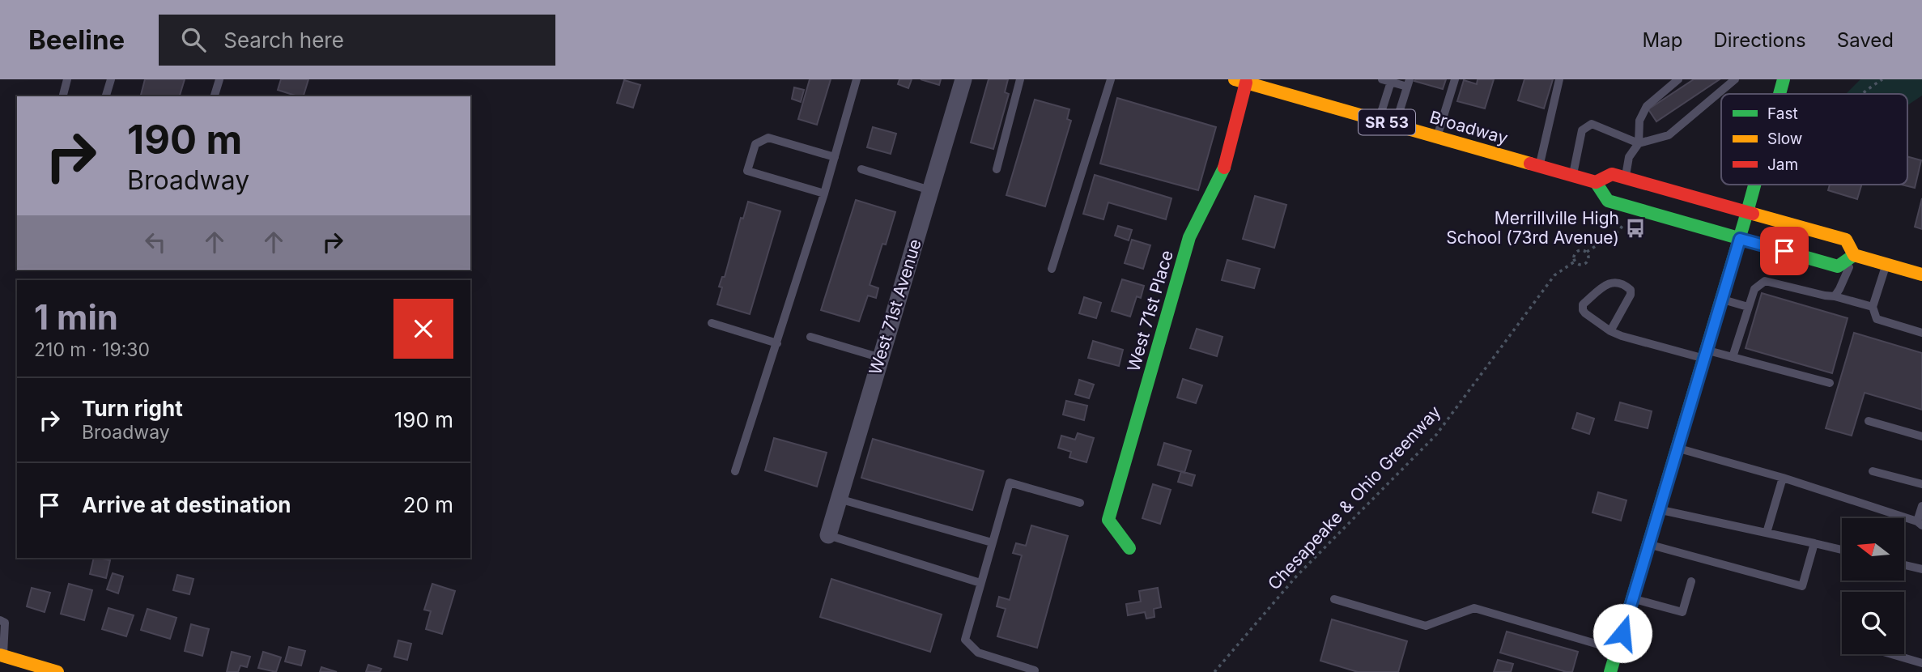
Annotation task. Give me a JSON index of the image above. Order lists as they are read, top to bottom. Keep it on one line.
{"streets":{"main road":["SR 53","Broadway","West 71st Place"],"street":["West 71st Avenue"],"path":["Chesapeake & Ohio Greenway"]},"crossings":[["Broadway","West 71st Place"]],"places":{"bus stop":["Merrillville High School (73rd Avenue)"]},"legend":["Fast","Slow","Jam"],"north":"left","page":{"header":"Beeline","search":"Search here","nav":["Map","Directions","Saved"],"turn":["190 m","Broadway"],"heading":["1 min","210 m · 19:30"],"list":[{"name":"Turn right","note":"Broadway","value":"190 m"},{"name":"Arrive at destination","value":"20 m"}]}}
